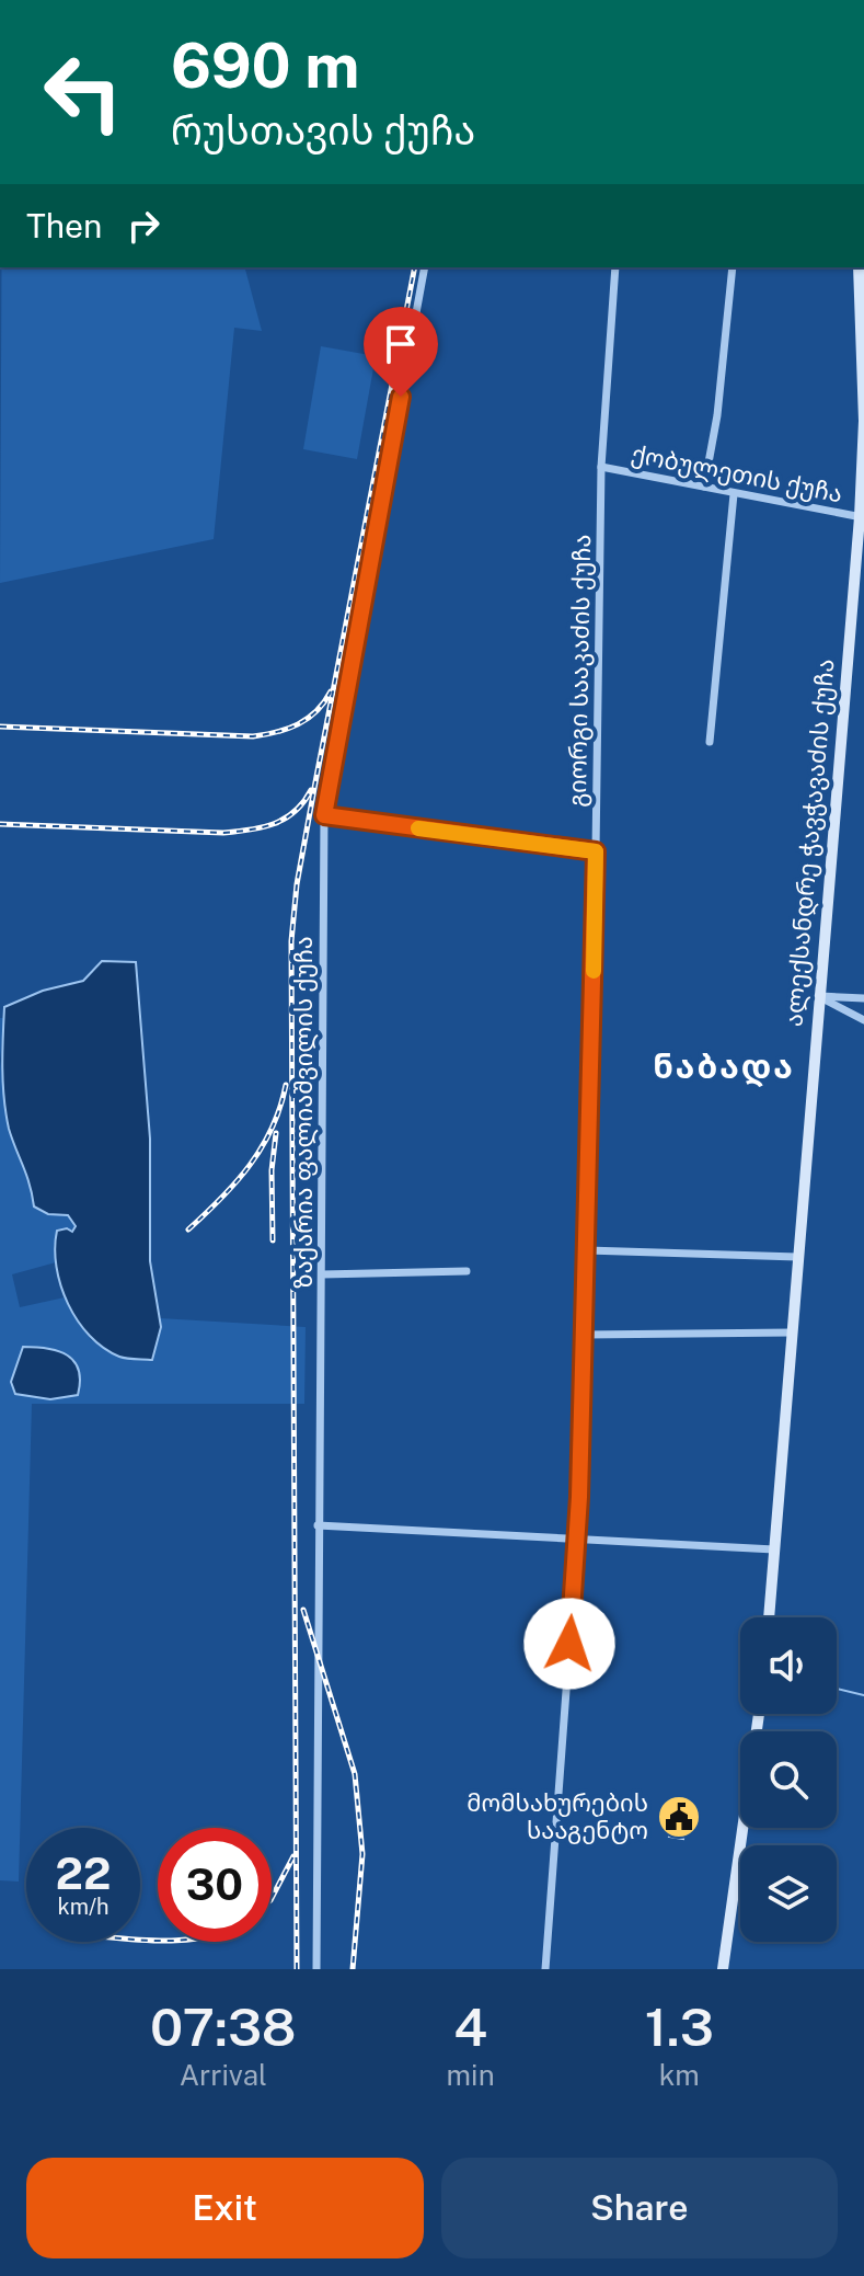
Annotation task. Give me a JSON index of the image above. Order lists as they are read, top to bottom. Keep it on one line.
{"streets":{"street":["ქობულეთის ქუჩა","გიორგი სააკაძის ქუჩა","ალექსანდრე ჭავჭავაძის ქუჩა","ზაქარია ფალიაშვილის ქუჩა"]},"crossings":[["ქობულეთის ქუჩა","გიორგი სააკაძის ქუჩა"],["ქობულეთის ქუჩა","ალექსანდრე ჭავჭავაძის ქუჩა"]],"districts":["ნაბადა"],"places":{"public building":["მომსახურების სააგენტო"]},"page":{"turn":["690 m","რუსთავის ქუჩა"],"then":"Then","speed":"22 km/h","limit":"30","eta":["07:38","Arrival","4","min","1.3","km"],"buttons":["Exit","Share"]}}
